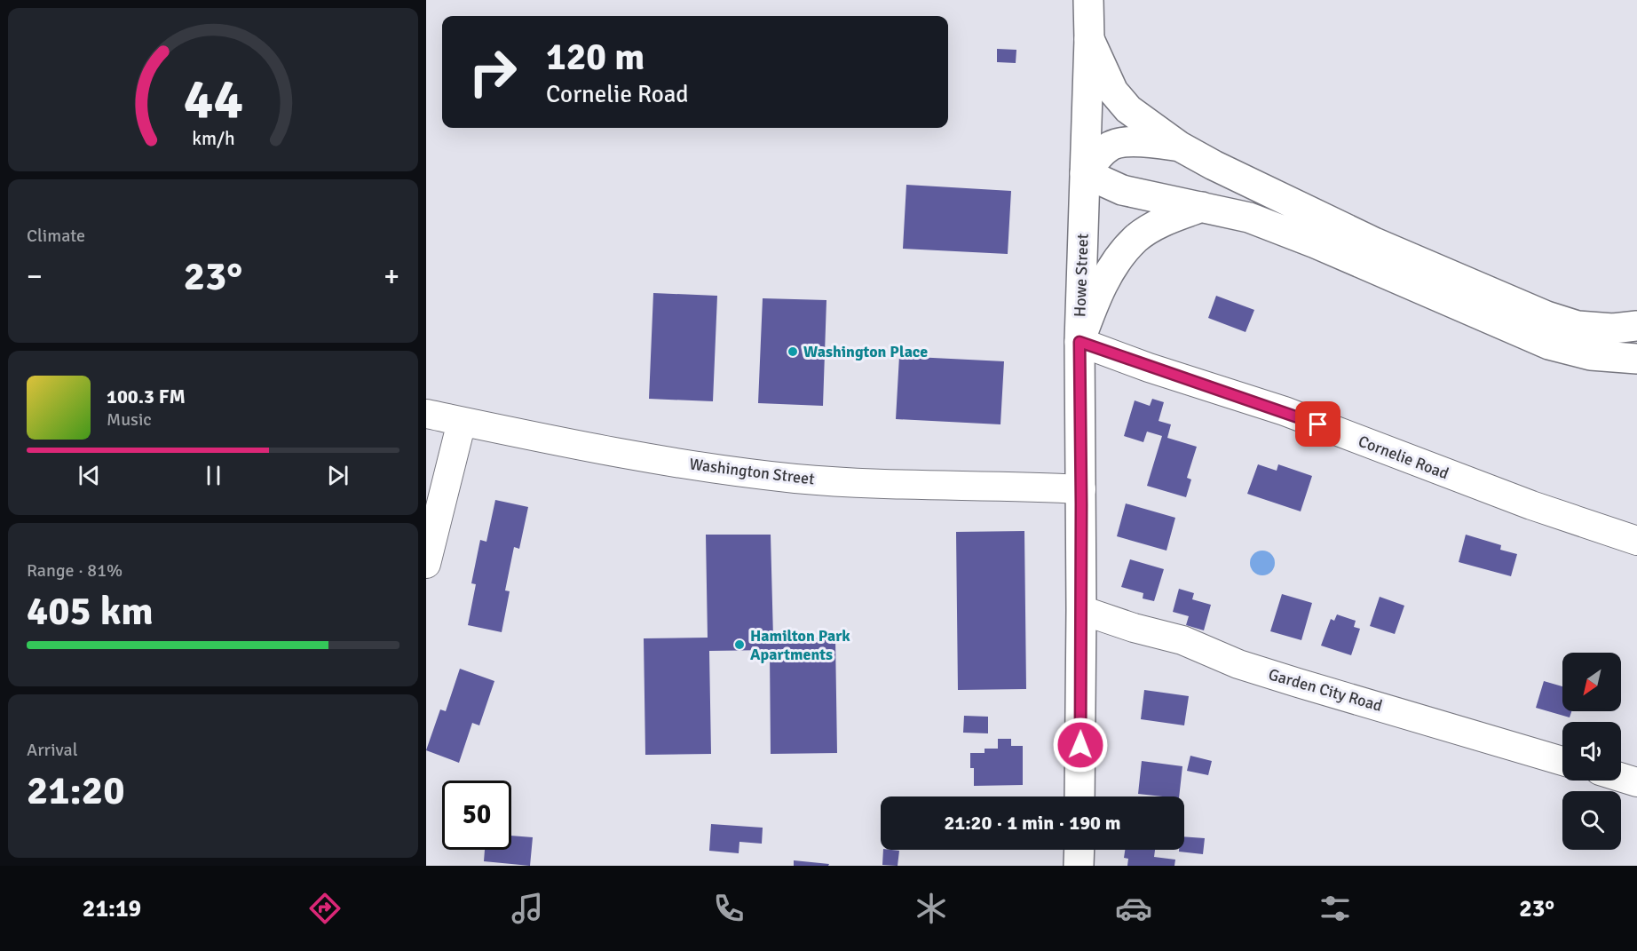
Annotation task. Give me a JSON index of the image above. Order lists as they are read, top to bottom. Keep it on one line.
{"streets":{"main road":["Howe Street"],"street":["Cornelie Road","Washington Street","Garden City Road"]},"crossings":[["Howe Street","Cornelie Road"],["Howe Street","Washington Street"],["Howe Street","Garden City Road"]],"places":["Washington Place","Hamilton Park Apartments"],"north":"bottom left","page":{"turn":["120 m","Cornelie Road"],"tile":["Climate",["Range · 81%","405 km"],["Arrival","21:20"]],"heat":["−","23°","+"],"song":["100.3 FM","Music"],"limit":"50","trip":"21:20 · 1 min · 190 m","tabs":["21:19","23°"],"gauge":["44","km/h"]}}
